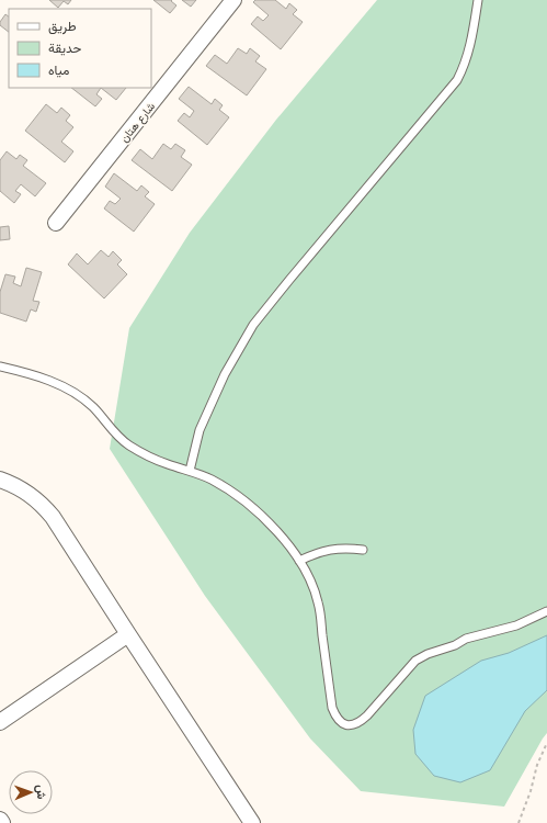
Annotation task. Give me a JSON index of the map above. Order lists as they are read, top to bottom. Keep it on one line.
{"streets":{"street":["شارع هتان"]},"legend":["طريق","حديقة","مياه"],"north":"right"}
